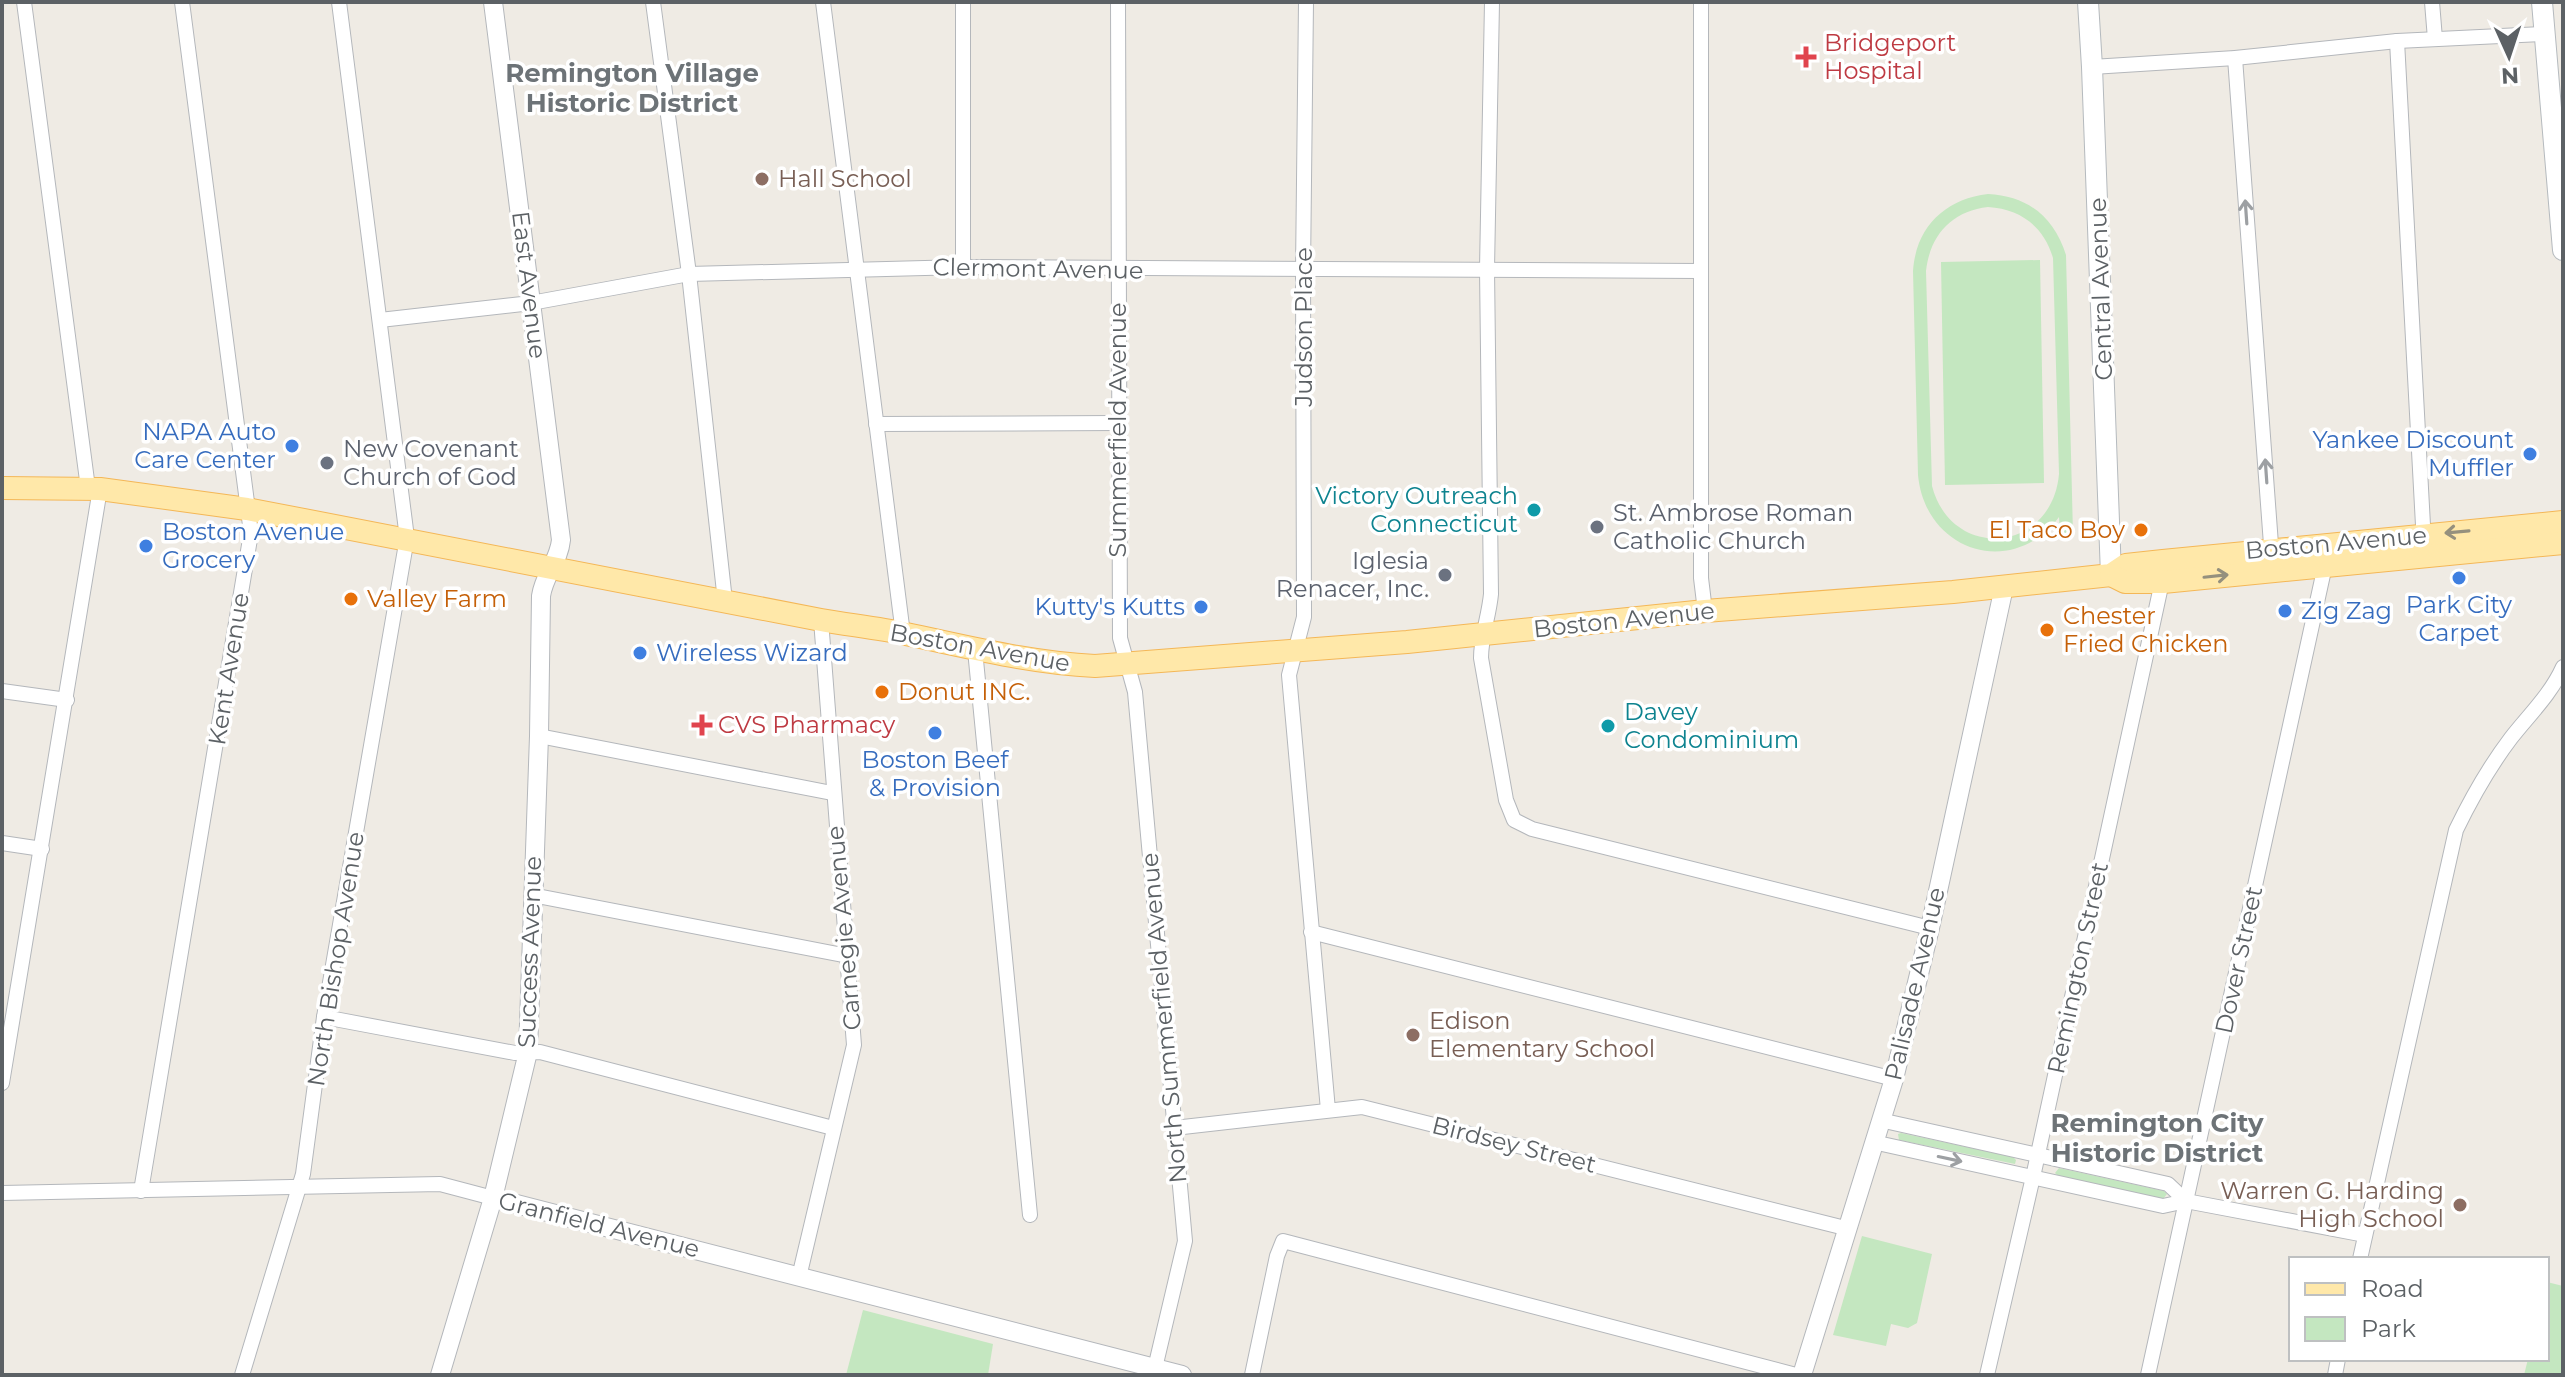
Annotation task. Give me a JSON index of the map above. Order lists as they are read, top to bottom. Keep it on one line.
{"streets":{"main road":["Central Avenue","Boston Avenue"],"street":["Clermont Avenue","East Avenue","Judson Place","Summerfield Avenue","Kent Avenue","Carnegie Avenue","Success Avenue","North Bishop Avenue","Dover Street","Remington Street","Palisade Avenue","North Summerfield Avenue","Birdsey Street","Granfield Avenue"]},"crossings":[["Clermont Avenue","East Avenue"],["Clermont Avenue","Judson Place"],["Clermont Avenue","Summerfield Avenue"],["Clermont Avenue","North Bishop Avenue"],["East Avenue","Boston Avenue"],["East Avenue","Success Avenue"],["Central Avenue","Boston Avenue"],["Judson Place","Boston Avenue"],["Judson Place","Birdsey Street"],["Summerfield Avenue","Boston Avenue"],["Summerfield Avenue","North Summerfield Avenue"],["Boston Avenue","Kent Avenue"],["Boston Avenue","Carnegie Avenue"],["Boston Avenue","Success Avenue"],["Boston Avenue","North Bishop Avenue"],["Boston Avenue","Dover Street"],["Boston Avenue","Remington Street"],["Boston Avenue","Palisade Avenue"],["Boston Avenue","North Summerfield Avenue"],["Kent Avenue","Granfield Avenue"],["Carnegie Avenue","Granfield Avenue"],["Success Avenue","Granfield Avenue"],["North Bishop Avenue","Granfield Avenue"],["Palisade Avenue","Birdsey Street"],["North Summerfield Avenue","Birdsey Street"],["North Summerfield Avenue","Granfield Avenue"]],"districts":["Remington Village Historic District","Remington City Historic District"],"places":{"health":["Bridgeport Hospital","CVS Pharmacy"],"other":["Hall School","NAPA Auto Care Center","Yankee Discount Muffler","New Covenant Church of God","Victory Outreach Connecticut","St. Ambrose Roman Catholic Church","El Taco Boy","Boston Avenue Grocery","Iglesia Renacer, Inc.","Park City Carpet","Valley Farm","Kutty's Kutts","Zig Zag","Chester Fried Chicken","Wireless Wizard","Donut INC.","Davey Condominium","Boston Beef & Provision","Edison Elementary School","Warren G. Harding High School"]},"legend":["Road","Park"],"north":"bottom"}
